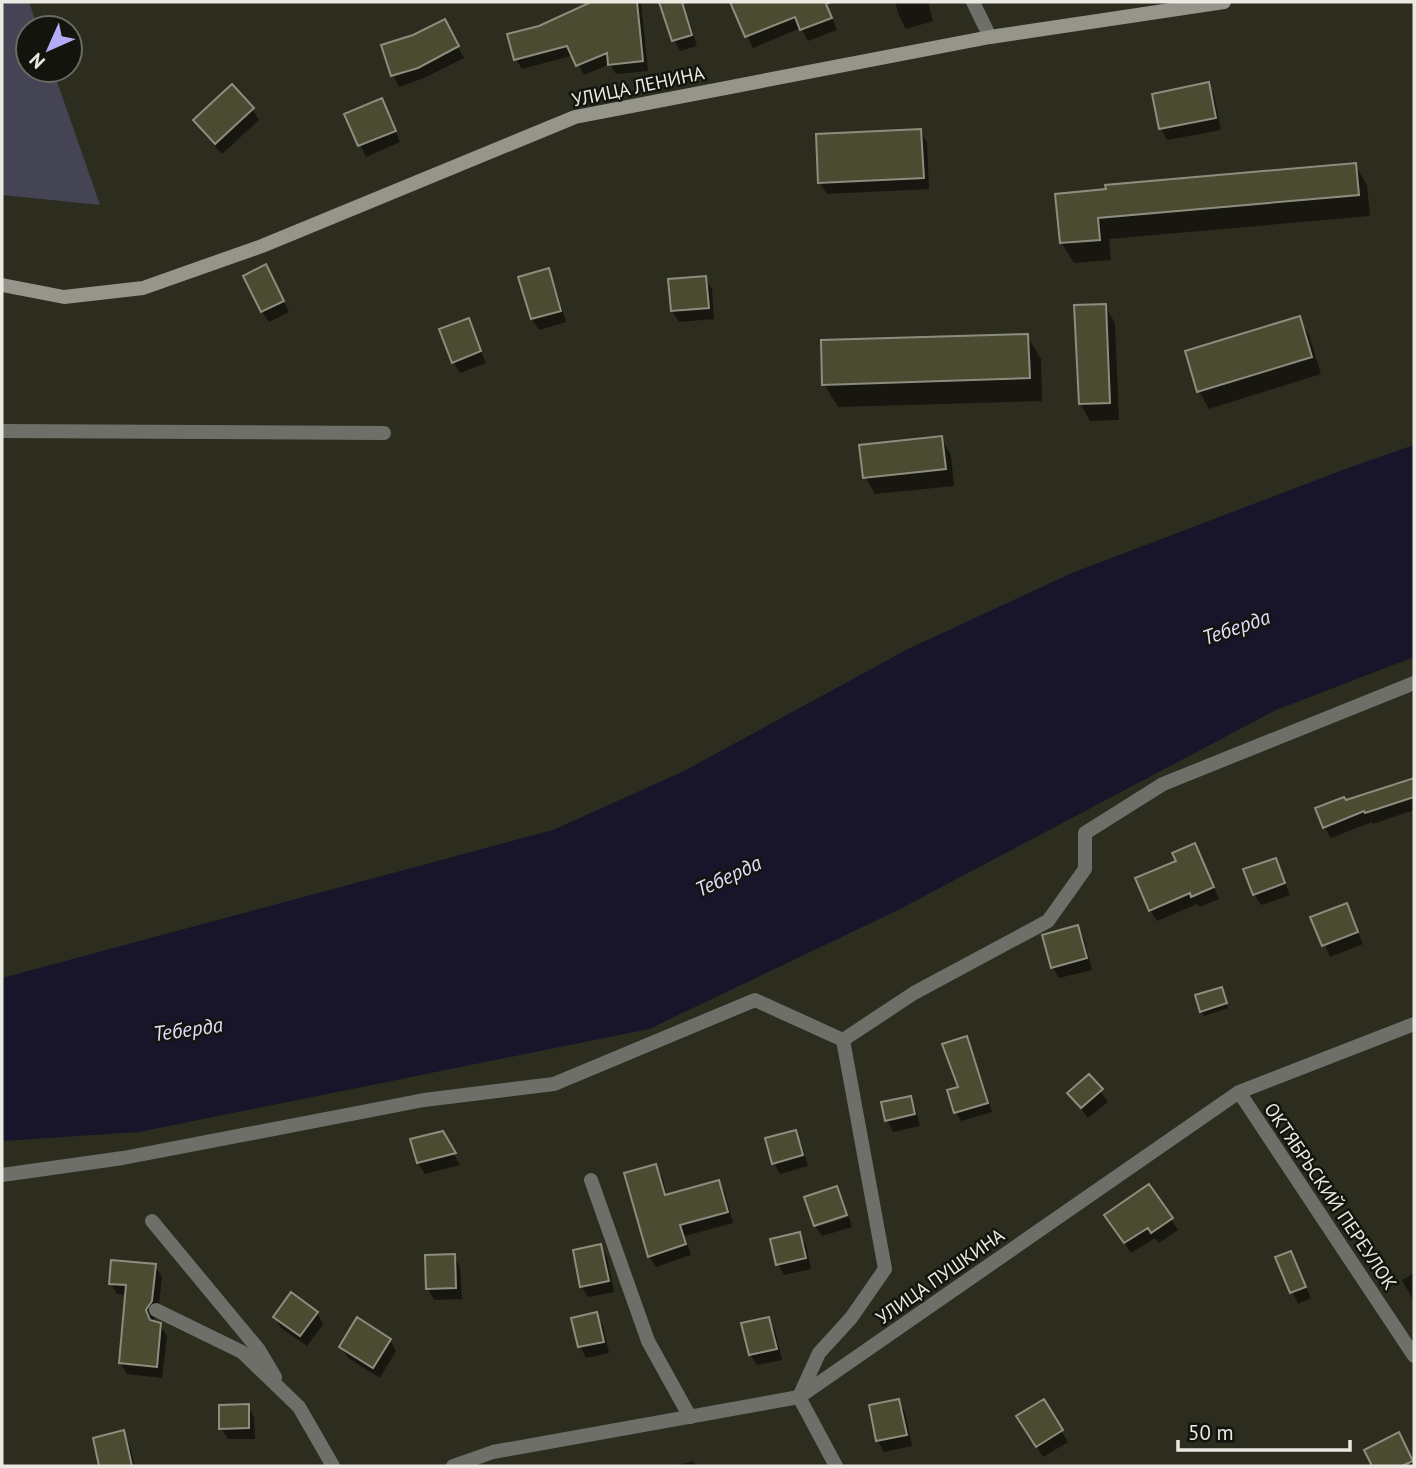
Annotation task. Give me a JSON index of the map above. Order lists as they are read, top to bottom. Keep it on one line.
{"streets":{"main road":["УЛИЦА ЛЕНИНА"],"street":["ОКТЯБРЬСКИЙ ПЕРЕУЛОК","УЛИЦА ПУШКИНА"]},"crossings":[["ОКТЯБРЬСКИЙ ПЕРЕУЛОК","УЛИЦА ПУШКИНА"]],"water":["Теберда"],"scale_bar":"50 m","north":"bottom left"}
